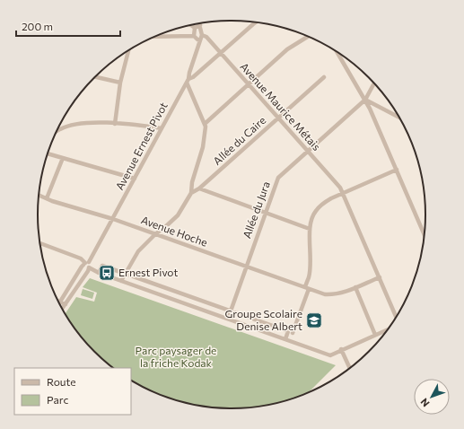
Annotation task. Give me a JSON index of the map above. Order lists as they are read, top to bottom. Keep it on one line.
{"streets":{"street":["Avenue Maurice Métais","Allée du Caire","Avenue Ernest Pivot","Allée du Jura","Avenue Hoche"]},"crossings":[["Avenue Maurice Métais","Allée du Caire"],["Avenue Maurice Métais","Avenue Ernest Pivot"],["Avenue Maurice Métais","Allée du Jura"],["Avenue Maurice Métais","Avenue Hoche"],["Avenue Ernest Pivot","Avenue Hoche"],["Allée du Jura","Avenue Hoche"]],"parks":["Parc paysager de la friche Kodak"],"places":{"bus stop":["Ernest Pivot"],"school or university":["Groupe Scolaire Denise Albert"]},"legend":["Route","Parc"],"scale_bar":"200 m","north":"bottom left"}
